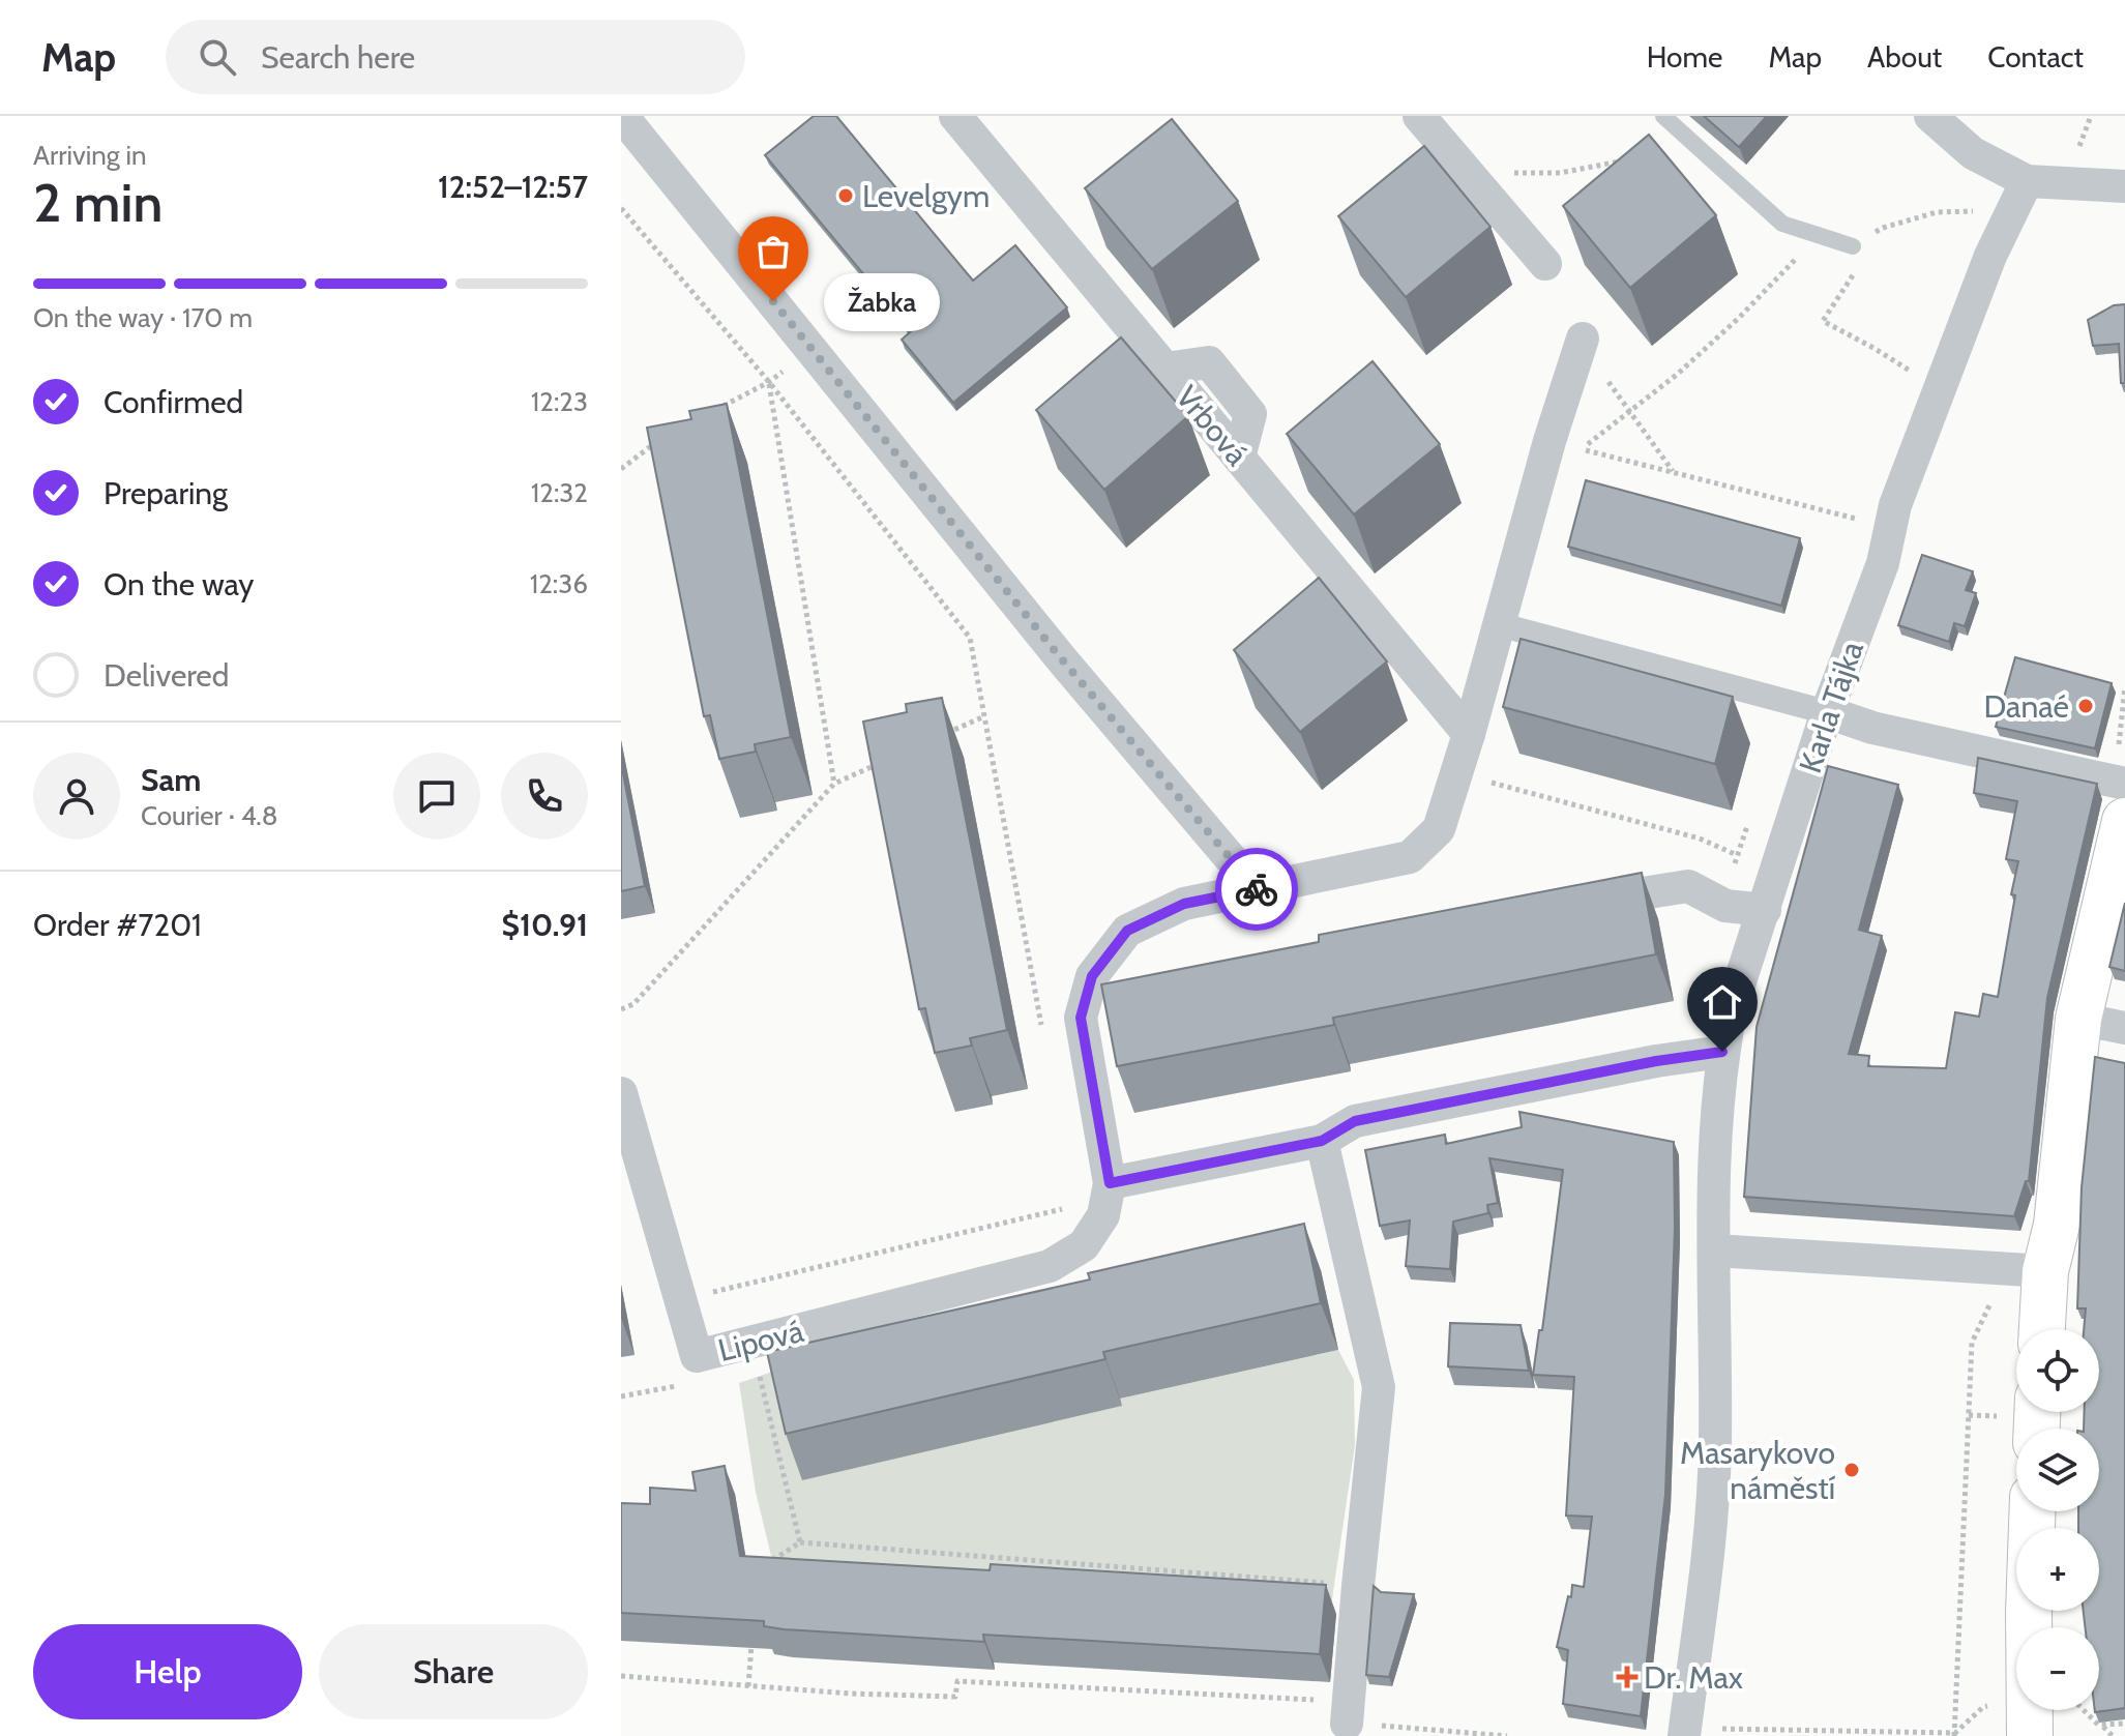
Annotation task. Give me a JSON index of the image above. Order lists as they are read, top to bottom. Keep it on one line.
{"streets":{"street":["Vrbová","Karla Tájka","Lipová"]},"places":{"other":["Levelgym","Žabka","Danaé","Masarykovo náměstí"],"health":["Dr. Max"]},"page":{"header":"Map","search":"Search here","nav":["Home","Map","About","Contact"],"heading":["2 min","Arriving in","12:52–12:57"],"panel":["Sam","Courier · 4.8","Order #7201","$10.91"],"bar":"On the way · 170 m","bubble":"Žabka","list":[["Confirmed","12:23"],["Preparing","12:32"],["On the way","12:36"],"Delivered"],"map_buttons":["+","−"],"buttons":["Help","Share"]}}
